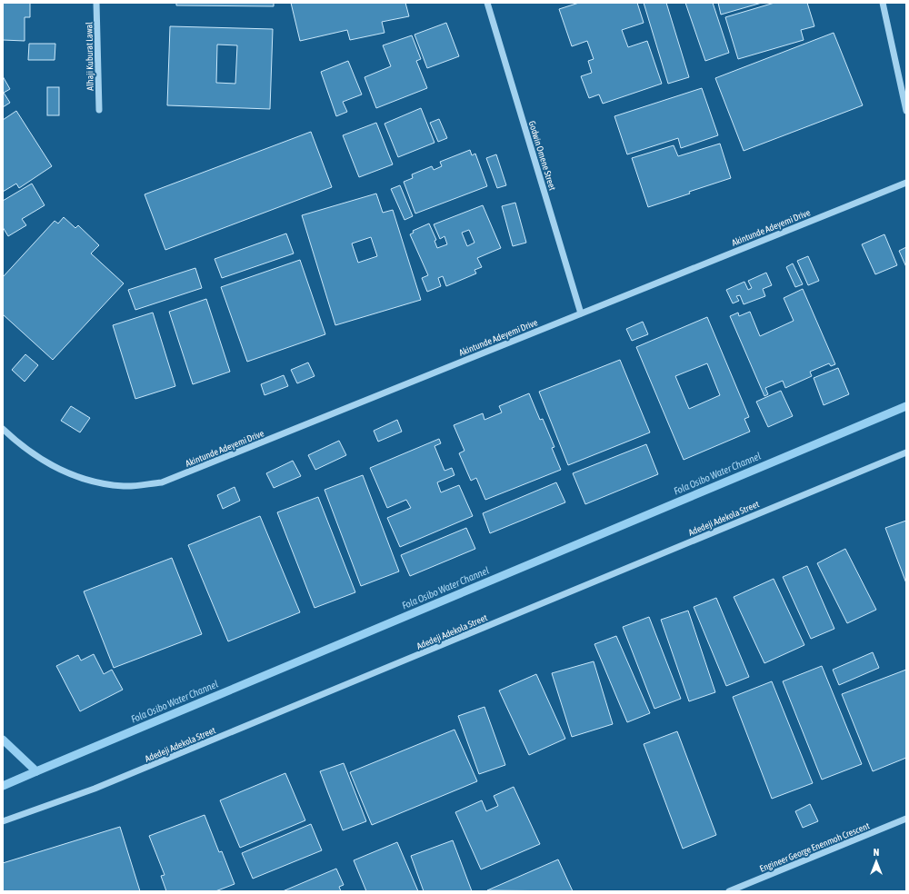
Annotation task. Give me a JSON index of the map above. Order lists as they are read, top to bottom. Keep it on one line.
{"streets":{"street":["Alhaji Kuburat Lawal","Godwin Omene Street","Akintunde Adeyemi Drive","Adedeji Adekola Street","Engineer George Enenmoh Crescent"]},"crossings":[["Godwin Omene Street","Akintunde Adeyemi Drive"]],"water":["Fola Osibo Water Channel"],"north":"top"}
